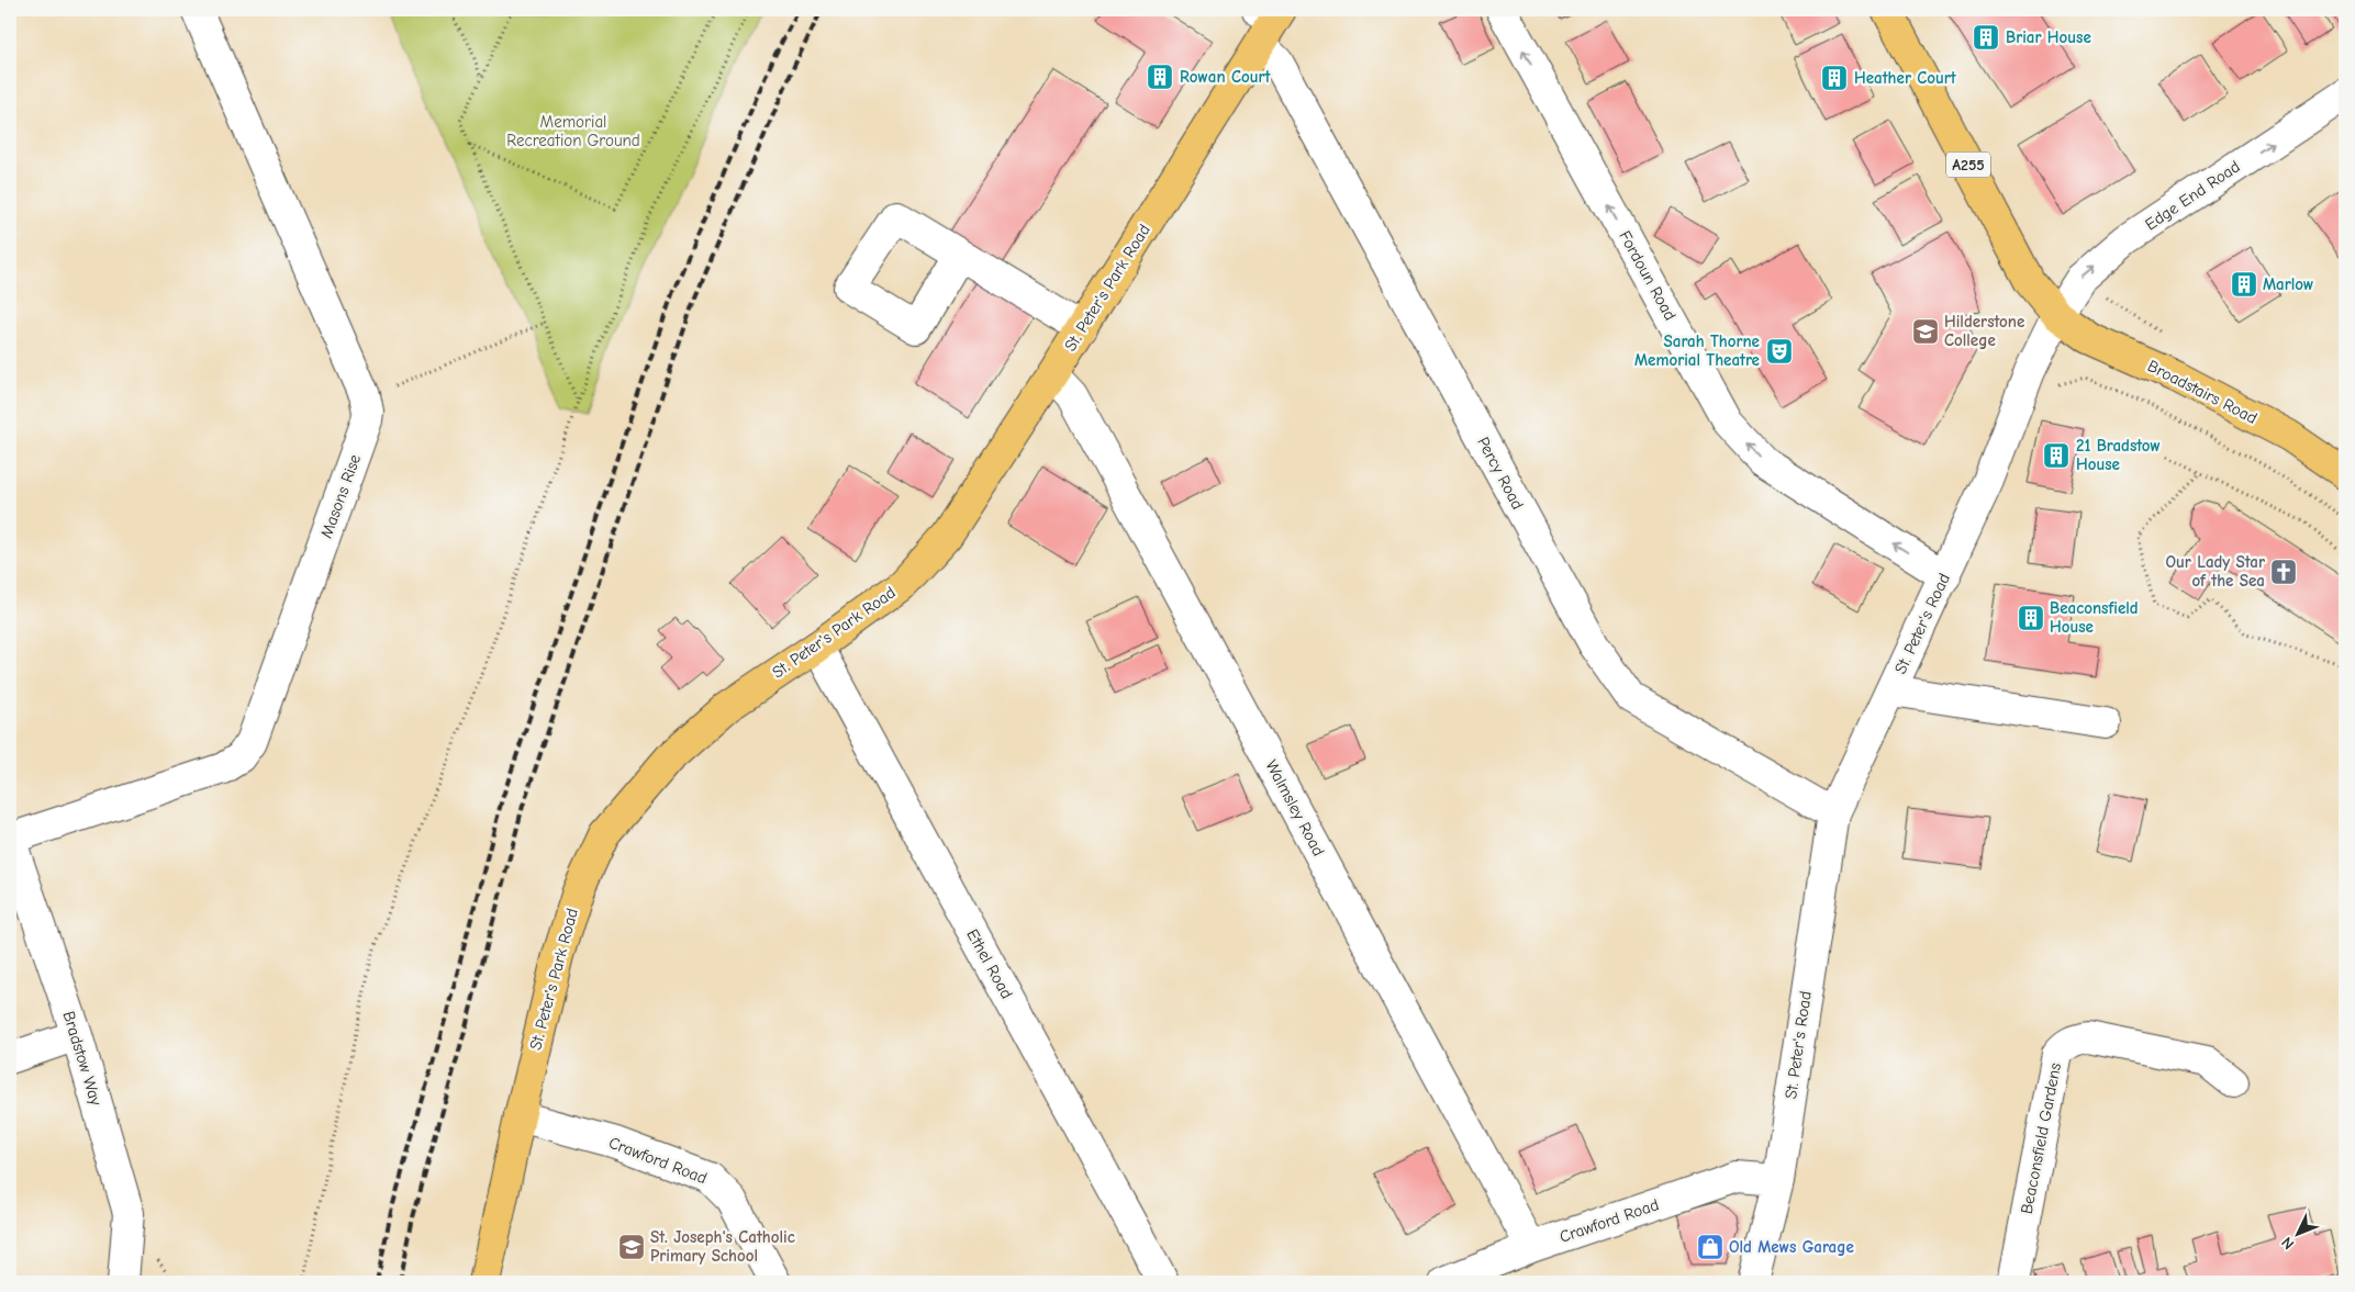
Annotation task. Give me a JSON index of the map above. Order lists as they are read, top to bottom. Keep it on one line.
{"streets":{"main road":["A255","St. Peter's Park Road","Broadstairs Road"],"street":["Edge End Road","Fordoun Road","Percy Road","Masons Rise","St. Peter's Road","Walmsley Road","Ethel Road","Bradstow Way","Beaconsfield Gardens","Crawford Road"]},"crossings":[["A255","Edge End Road"],["A255","Broadstairs Road"],["A255","St. Peter's Road"],["Edge End Road","Broadstairs Road"],["Edge End Road","St. Peter's Road"],["Fordoun Road","St. Peter's Road"],["St. Peter's Park Road","Percy Road"],["St. Peter's Park Road","Walmsley Road"],["St. Peter's Park Road","Ethel Road"],["St. Peter's Park Road","Crawford Road"],["Broadstairs Road","St. Peter's Road"],["Percy Road","St. Peter's Road"],["Masons Rise","Bradstow Way"],["St. Peter's Road","Crawford Road"],["Walmsley Road","Crawford Road"]],"one_way":["Edge End Road","Fordoun Road"],"parks":["Memorial Recreation Ground"],"places":{"building":["Briar House","Rowan Court","Heather Court","Marlow","21 Bradstow House","Beaconsfield House"],"school or university":["Hilderstone College","St. Joseph's Catholic Primary School"],"theatre":["Sarah Thorne Memorial Theatre"],"church":["Our Lady Star of the Sea"],"shop":["Old Mews Garage"]},"north":"bottom left"}
